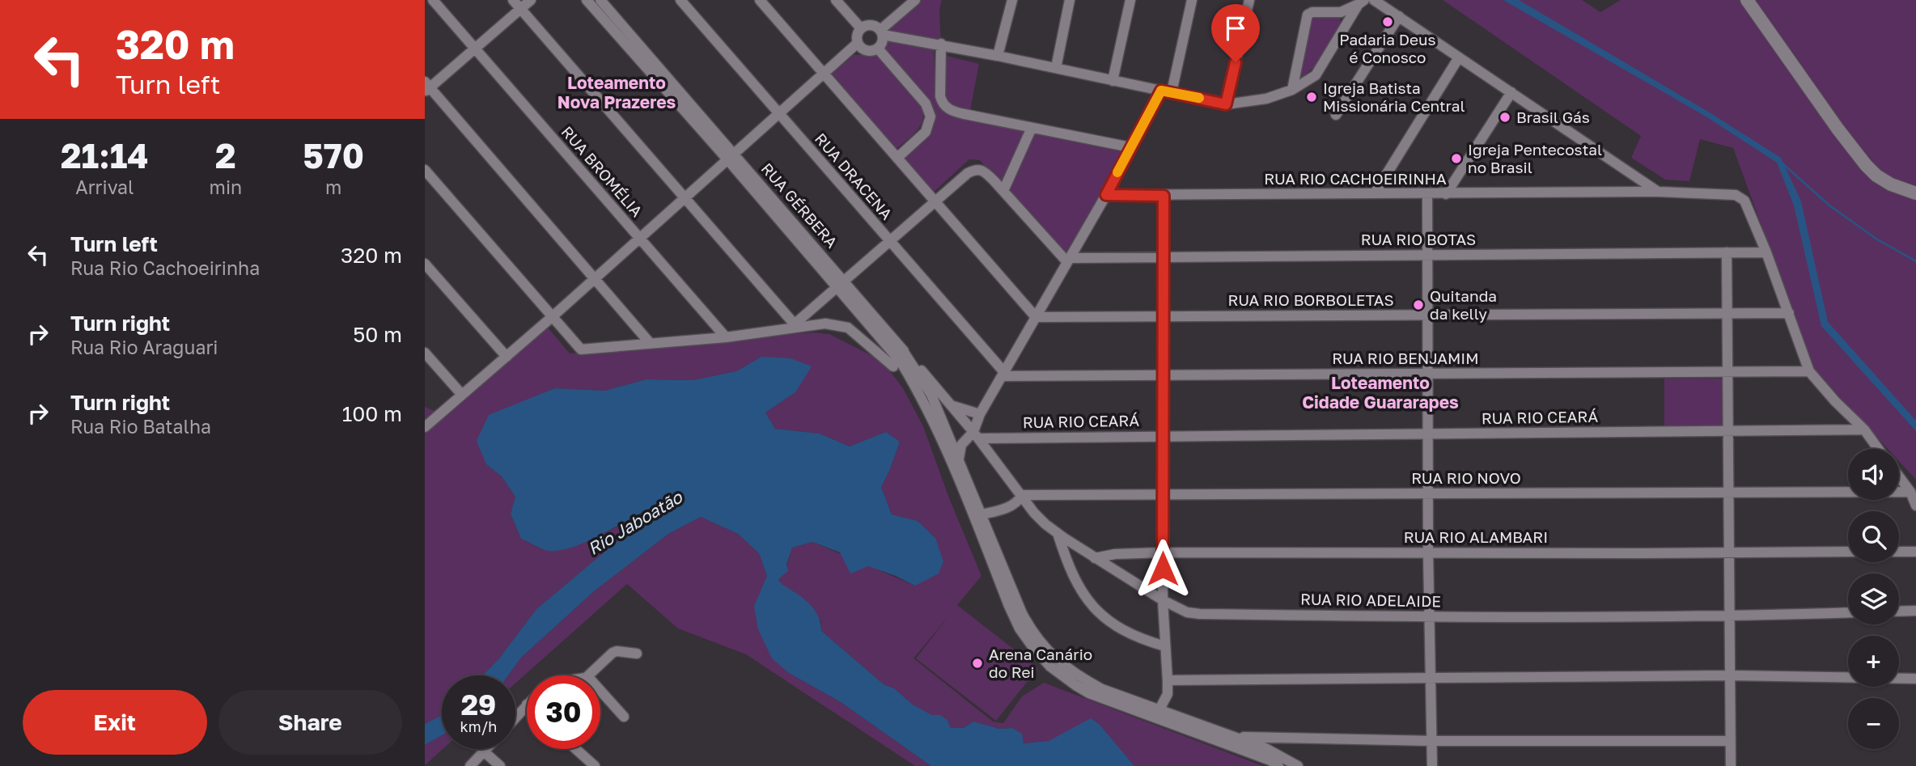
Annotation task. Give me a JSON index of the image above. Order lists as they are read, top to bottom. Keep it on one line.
{"streets":{"street":["RUA BROMÉLIA","RUA DRACENA","RUA RIO CACHOEIRINHA","RUA GÉRBERA","RUA RIO BOTAS","RUA RIO BORBOLETAS","RUA RIO BENJAMIM","RUA RIO CEARÁ","RUA RIO NOVO","RUA RIO ALAMBARI","RUA RIO ADELAIDE"]},"crossings":[["RUA DRACENA","RUA RIO BENJAMIM"],["RUA RIO CACHOEIRINHA","RUA RIO BOTAS"],["RUA GÉRBERA","RUA RIO CEARÁ"],["RUA GÉRBERA","RUA RIO ADELAIDE"],["RUA RIO CEARÁ","RUA RIO ADELAIDE"],["RUA RIO NOVO","RUA RIO ADELAIDE"],["RUA RIO ALAMBARI","RUA RIO ADELAIDE"]],"districts":["Loteamento Nova Prazeres","Loteamento Cidade Guararapes"],"water":["Rio Jaboatão"],"places":["Padaria Deus é Conosco","Igreja Batista Missionária Central","Brasil Gás","Igreja Pentecostal no Brasil","Quitanda da kelly","Arena Canário do Rei"],"page":{"turn":["320 m","Turn left"],"eta":["21:14","Arrival","2","min","570","m"],"list":[{"name":"Turn left","note":"Rua Rio Cachoeirinha","value":"320 m"},{"name":"Turn right","note":"Rua Rio Araguari","value":"50 m"},{"name":"Turn right","note":"Rua Rio Batalha","value":"100 m"}],"map_buttons":["+","−"],"speed":"29 km/h","limit":"30","buttons":["Exit","Share"]}}
